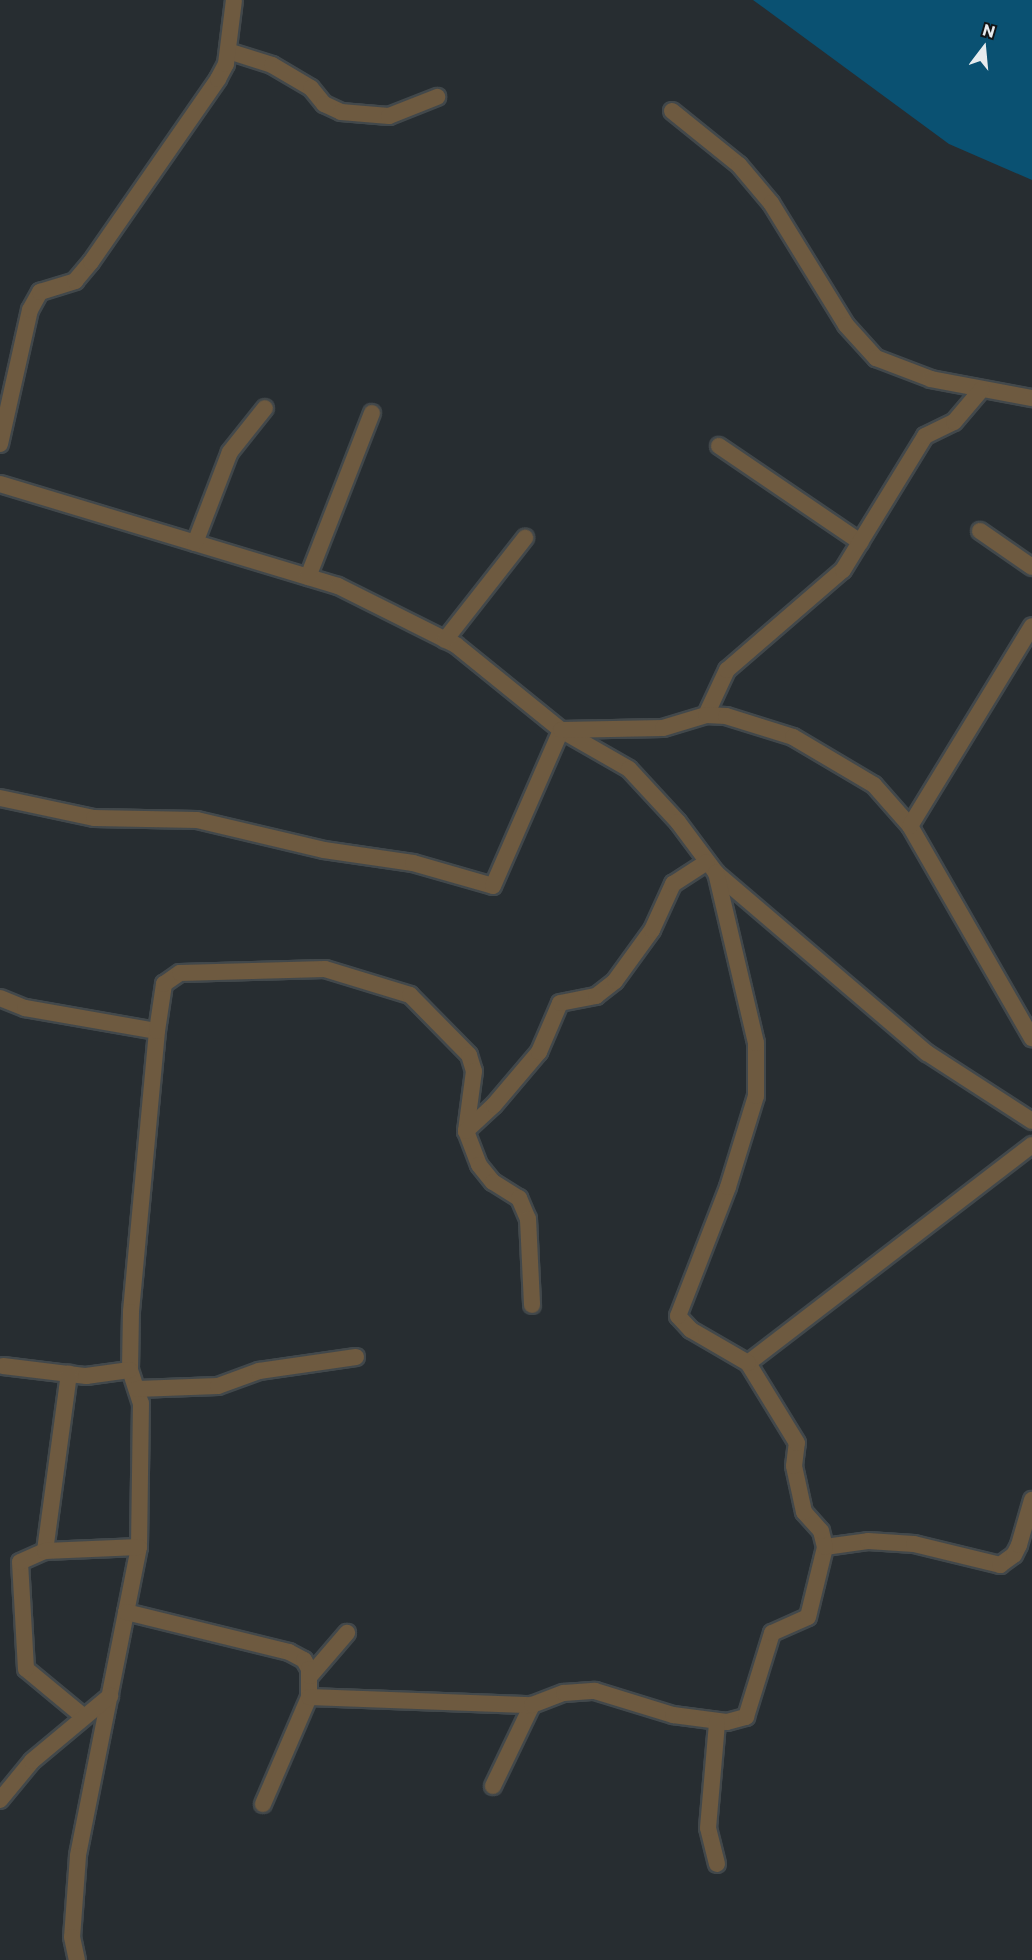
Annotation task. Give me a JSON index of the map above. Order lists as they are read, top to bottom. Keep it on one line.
{"north":"top"}
